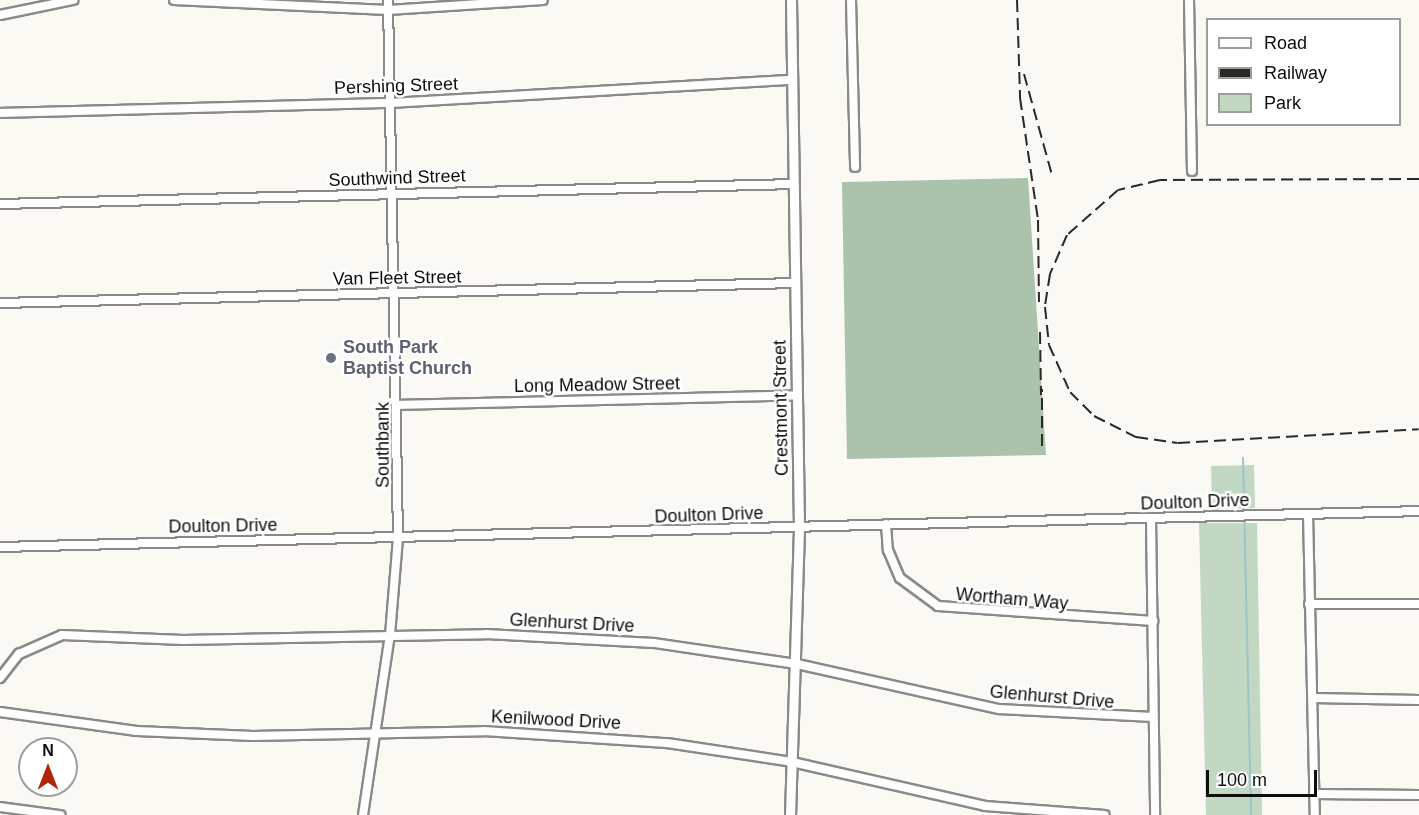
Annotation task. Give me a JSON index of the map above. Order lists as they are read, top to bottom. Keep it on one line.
{"streets":{"street":["Pershing Street","Southwind Street","Van Fleet Street","Long Meadow Street","Crestmont Street","Southbank","Doulton Drive","Wortham Way","Glenhurst Drive","Kenilwood Drive"]},"crossings":[["Pershing Street","Crestmont Street"],["Pershing Street","Southbank"],["Southwind Street","Crestmont Street"],["Southwind Street","Southbank"],["Van Fleet Street","Crestmont Street"],["Van Fleet Street","Southbank"],["Long Meadow Street","Crestmont Street"],["Long Meadow Street","Southbank"],["Crestmont Street","Doulton Drive"],["Crestmont Street","Glenhurst Drive"],["Crestmont Street","Kenilwood Drive"],["Southbank","Doulton Drive"],["Southbank","Glenhurst Drive"],["Southbank","Kenilwood Drive"],["Doulton Drive","Wortham Way"]],"places":["South Park Baptist Church"],"legend":["Road","Railway","Park"],"scale_bar":"100 m","north":"top"}
